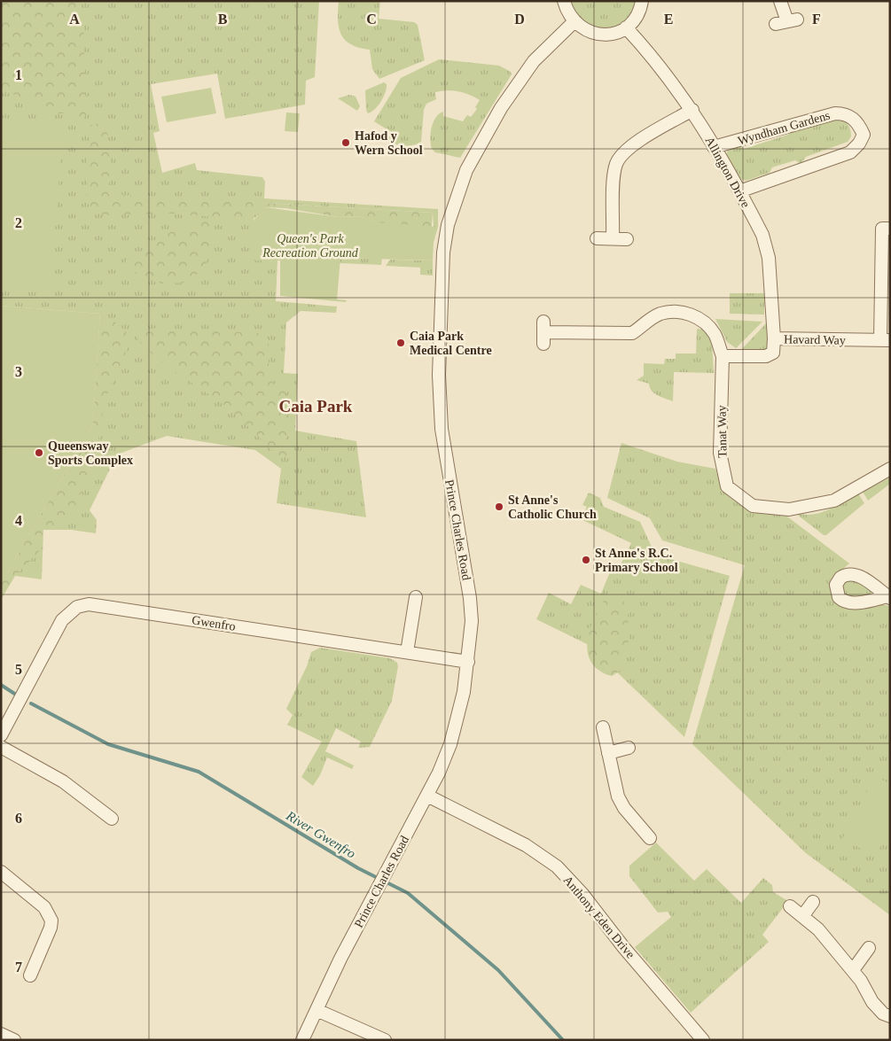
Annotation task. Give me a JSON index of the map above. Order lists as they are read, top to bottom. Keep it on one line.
{"streets":{"street":["Wyndham Gardens","Allington Drive","Havard Way","Tanat Way","Prince Charles Road","Gwenfro","Anthony Eden Drive"]},"crossings":[["Wyndham Gardens","Allington Drive"],["Allington Drive","Havard Way"],["Havard Way","Tanat Way"],["Prince Charles Road","Gwenfro"],["Prince Charles Road","Anthony Eden Drive"]],"districts":["Caia Park"],"water":["River Gwenfro"],"parks":["Queen's Park Recreation Ground"],"places":["Hafod y Wern School","Caia Park Medical Centre","Queensway Sports Complex","St Anne's Catholic Church","St Anne's R.C. Primary School"],"grid":{"columns":["A","B","C","D","E","F"],"rows":["1","2","3","4","5","6","7"]}}
